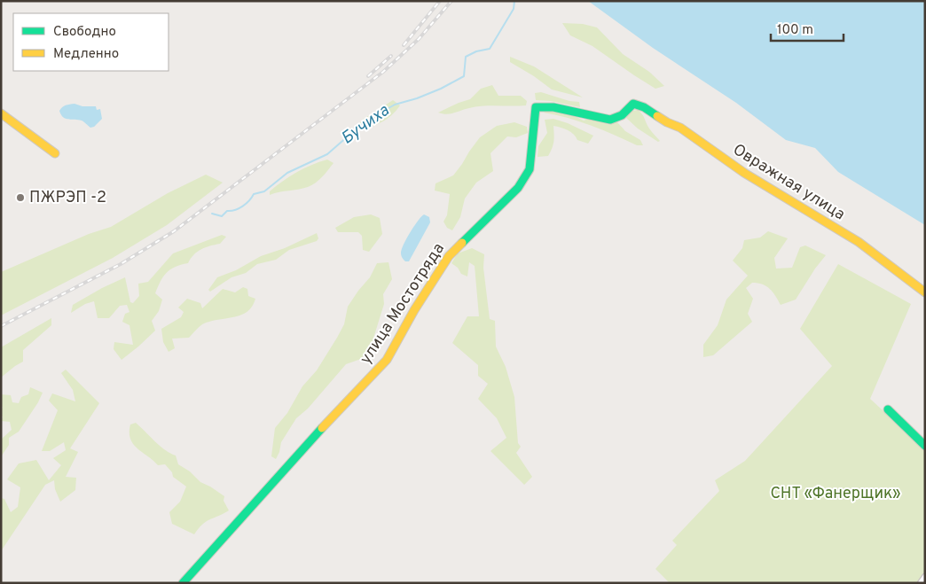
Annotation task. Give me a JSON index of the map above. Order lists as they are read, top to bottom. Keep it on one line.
{"streets":{"street":["Овражная улица","улица Мостотряда"]},"crossings":[["Овражная улица","улица Мостотряда"]],"water":["Бучиха"],"parks":["СНТ «Фанерщик»"],"places":["ПЖРЭП -2"],"legend":["Свободно","Медленно"],"scale_bar":"100 m"}
